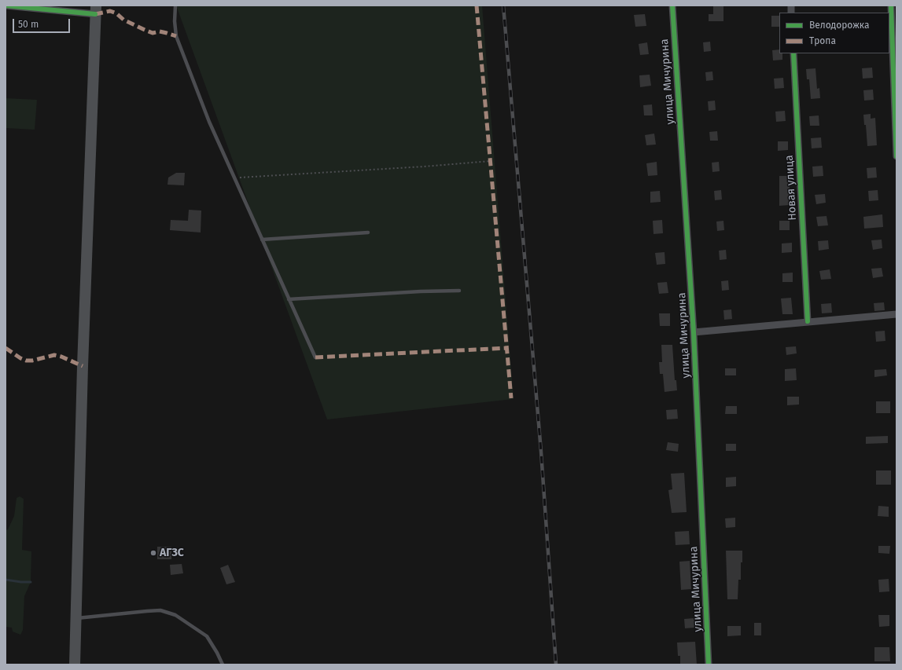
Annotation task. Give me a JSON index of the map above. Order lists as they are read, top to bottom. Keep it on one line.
{"streets":{"street":["улица Мичурина","Новая улица"]},"places":["АГЗС"],"legend":["Велодорожка","Тропа"],"scale_bar":"50 m"}
